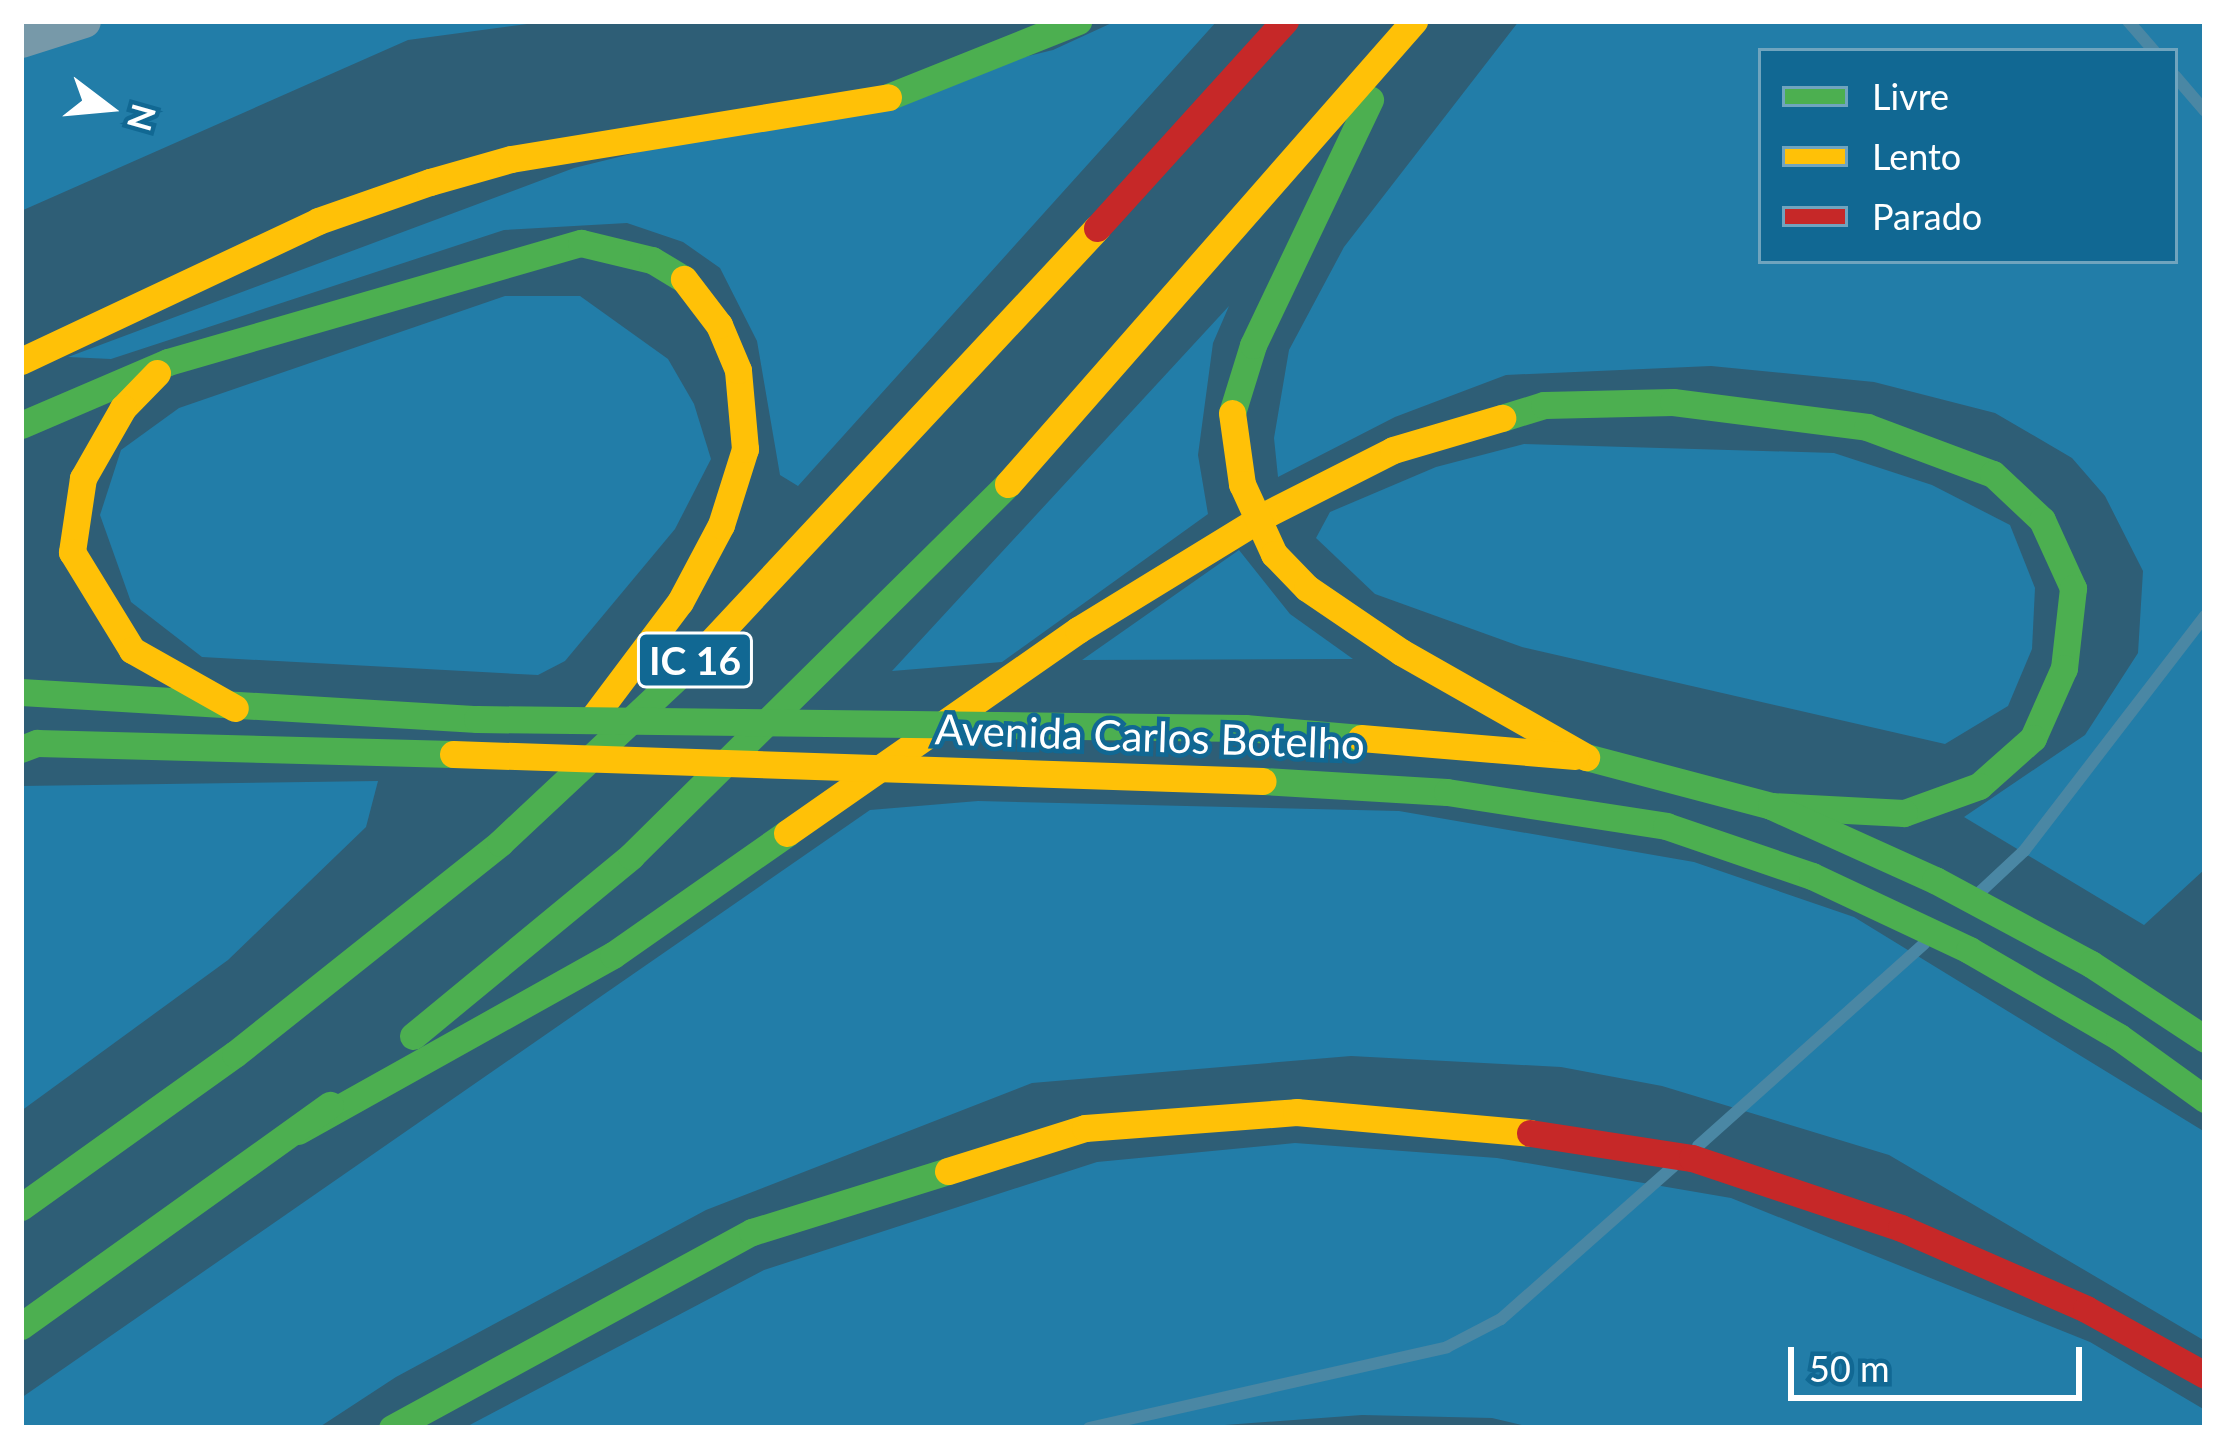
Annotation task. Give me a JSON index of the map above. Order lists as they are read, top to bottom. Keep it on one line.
{"streets":{"main road":["IC 16","Avenida Carlos Botelho"]},"legend":["Livre","Lento","Parado"],"scale_bar":"50 m","north":"right"}
